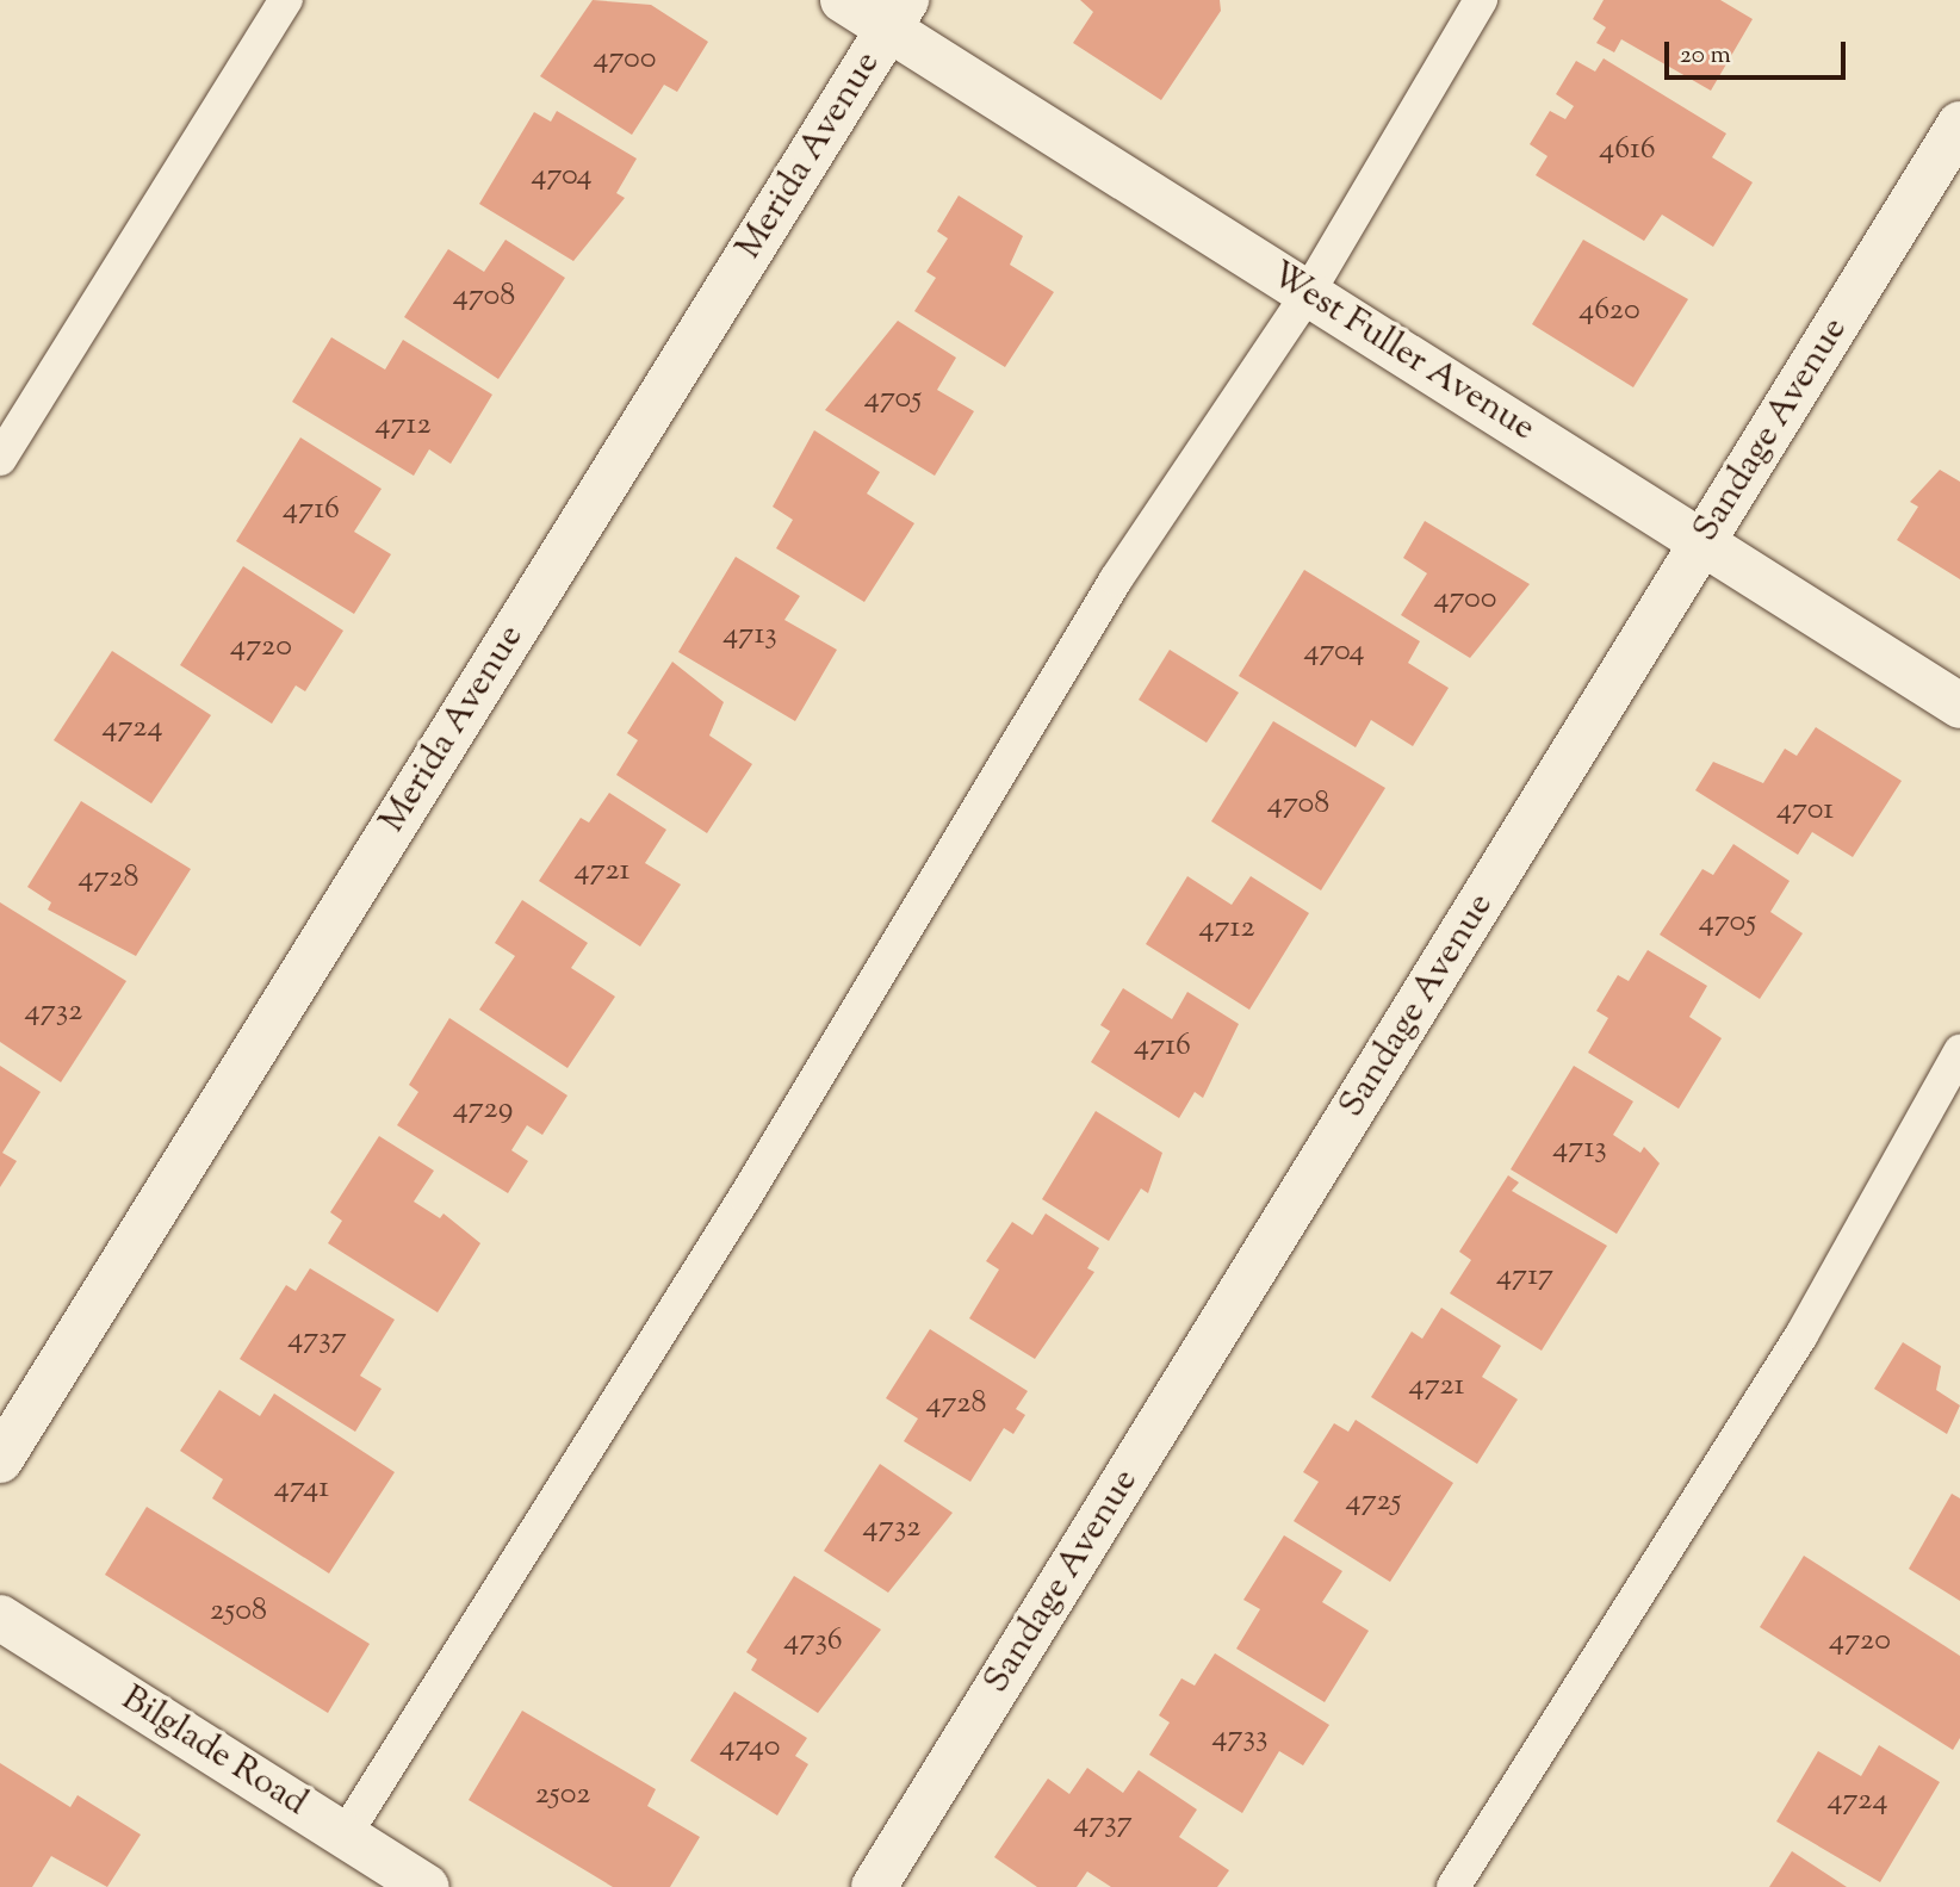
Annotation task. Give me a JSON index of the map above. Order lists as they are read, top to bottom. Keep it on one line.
{"streets":{"street":["Merida Avenue","West Fuller Avenue","Sandage Avenue","Bilglade Road"]},"crossings":[["Merida Avenue","West Fuller Avenue"],["West Fuller Avenue","Sandage Avenue"]],"house_numbers":["4700","4616","4704","4708","4620","4705","4712","4716","4700","4713","4720","4704","4724","4708","4701","4721","4728","4705","4712","4732","4716","4729","4713","4717","4737","4721","4728","4741","4725","4732","2508","4736","4720","4733","4740","2502","4724","4737"],"scale_bar":"20 m"}
